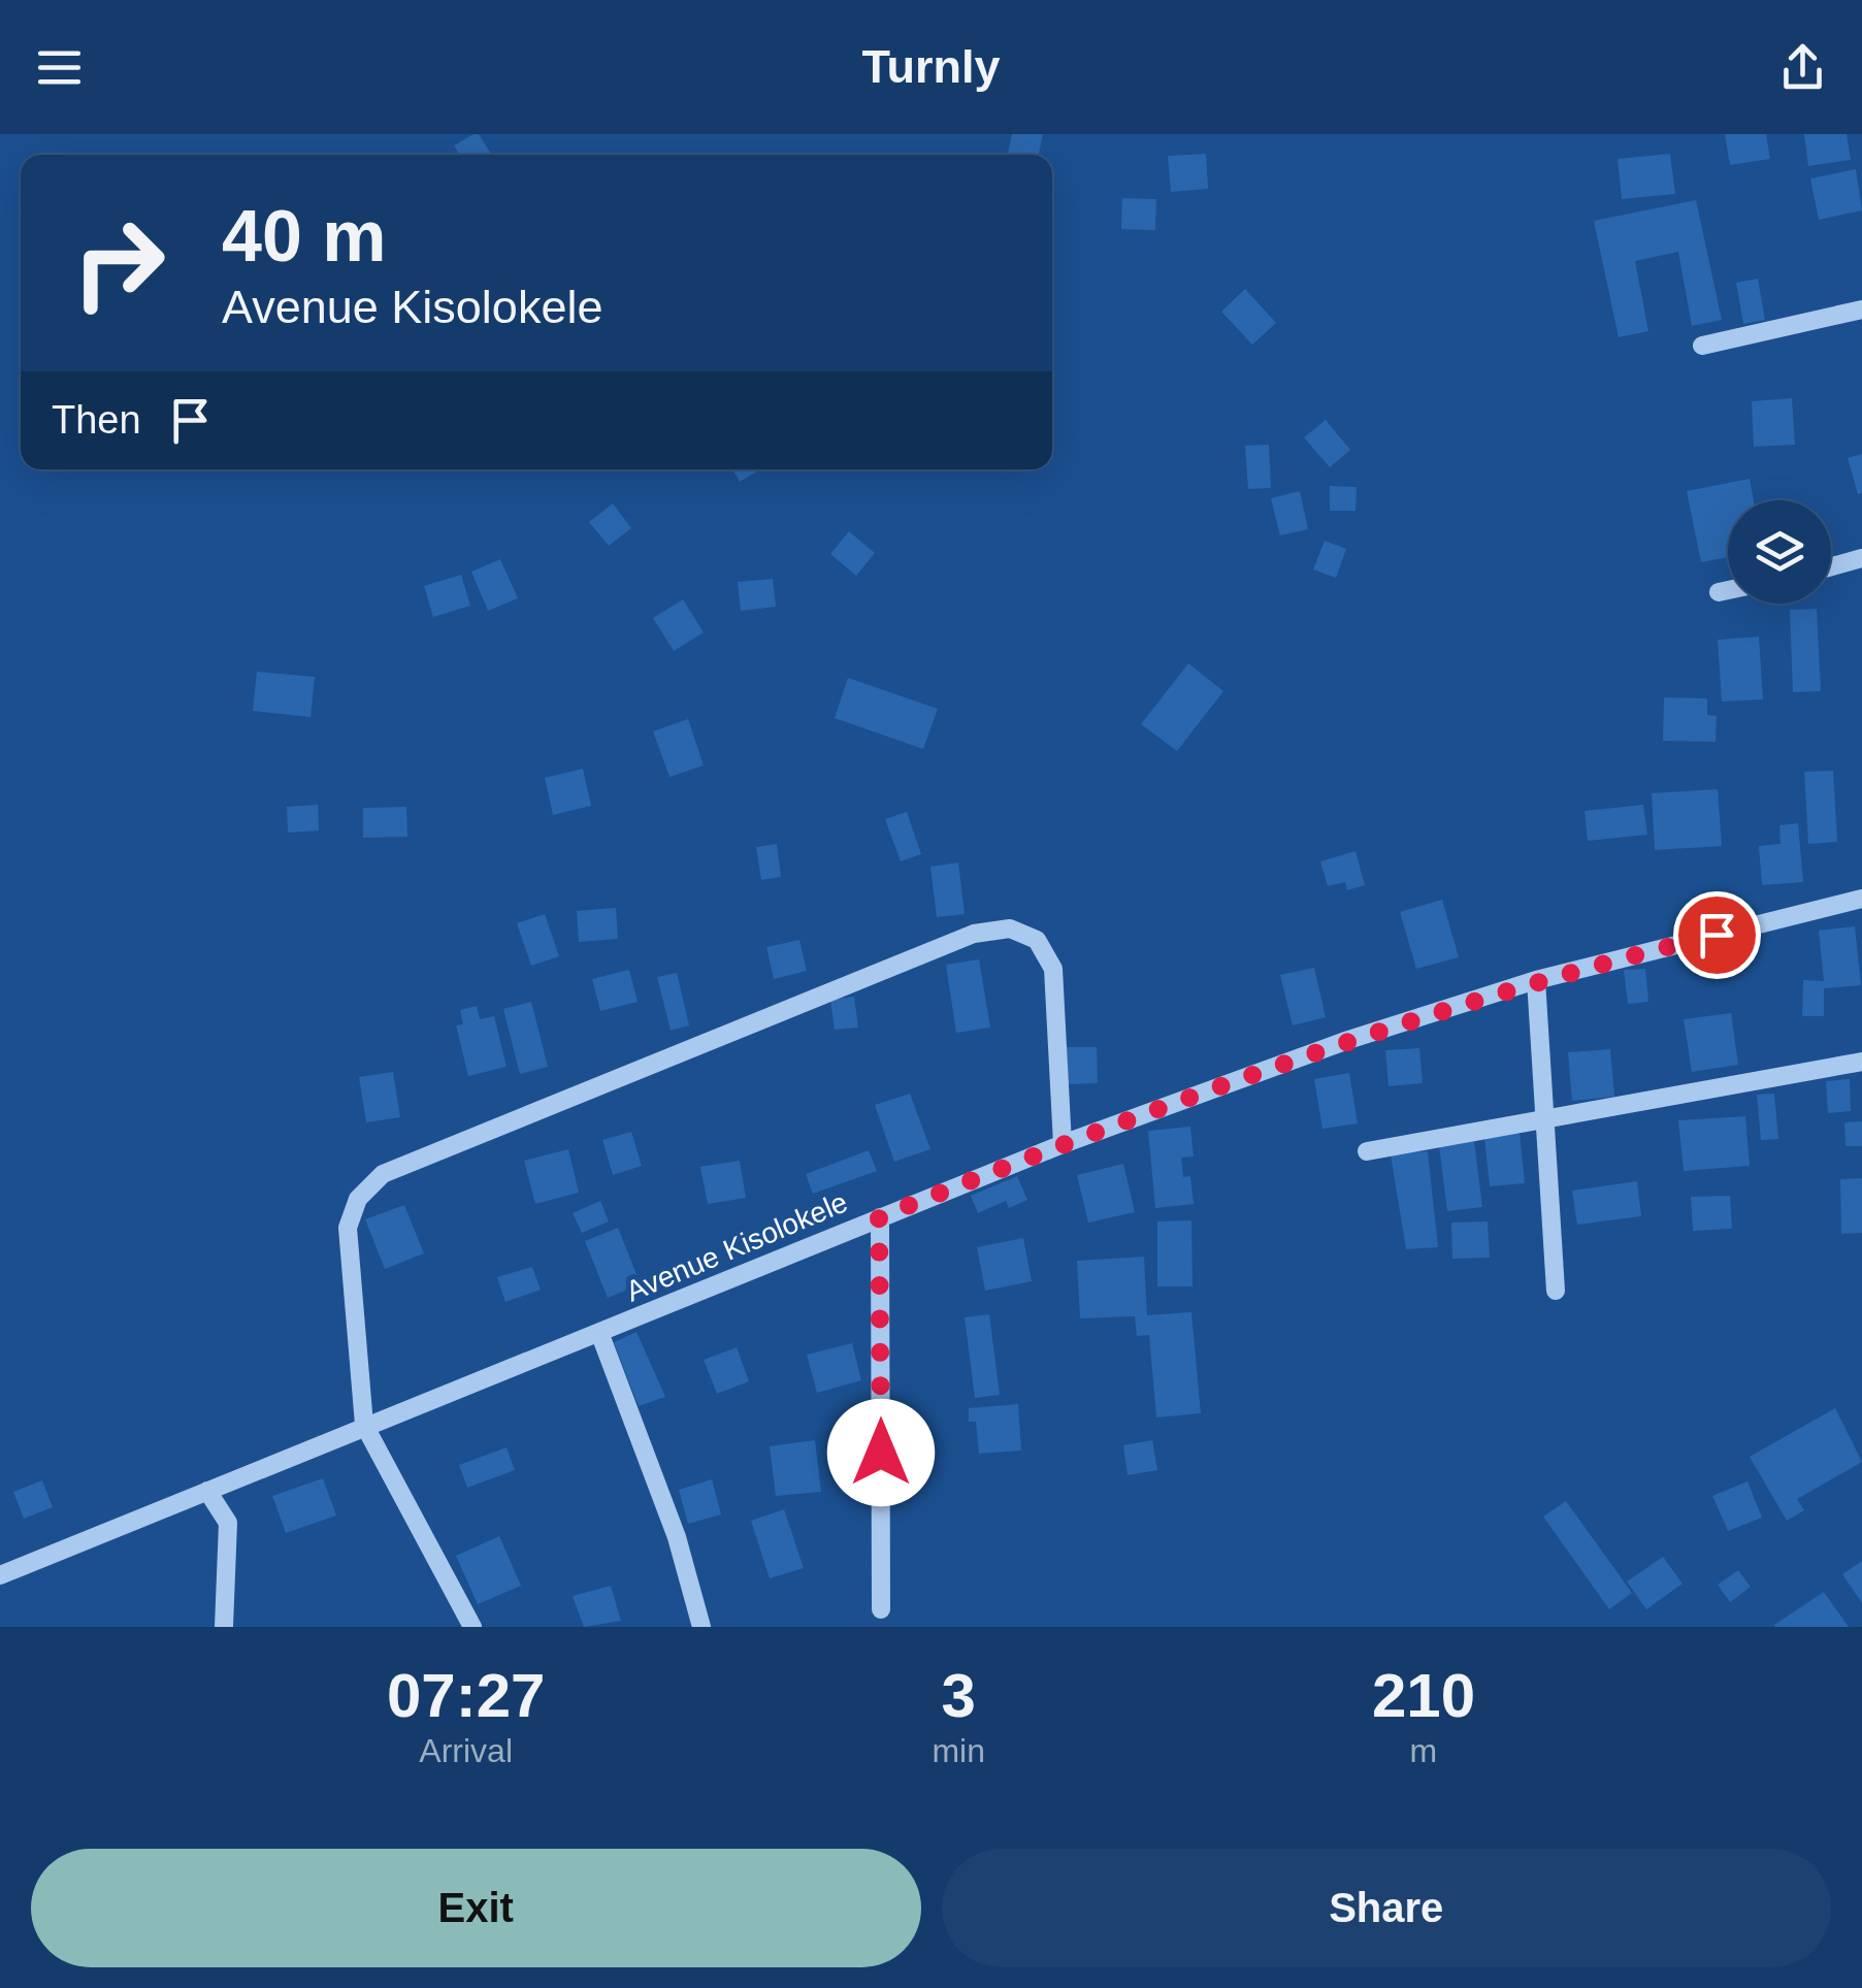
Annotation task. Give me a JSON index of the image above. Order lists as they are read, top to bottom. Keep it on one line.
{"streets":{"street":["Avenue Kisolokele"]},"page":{"header":"Turnly","turn":["40 m","Avenue Kisolokele"],"then":"Then","eta":["07:27","Arrival","3","min","210","m"],"buttons":["Exit","Share"]}}
